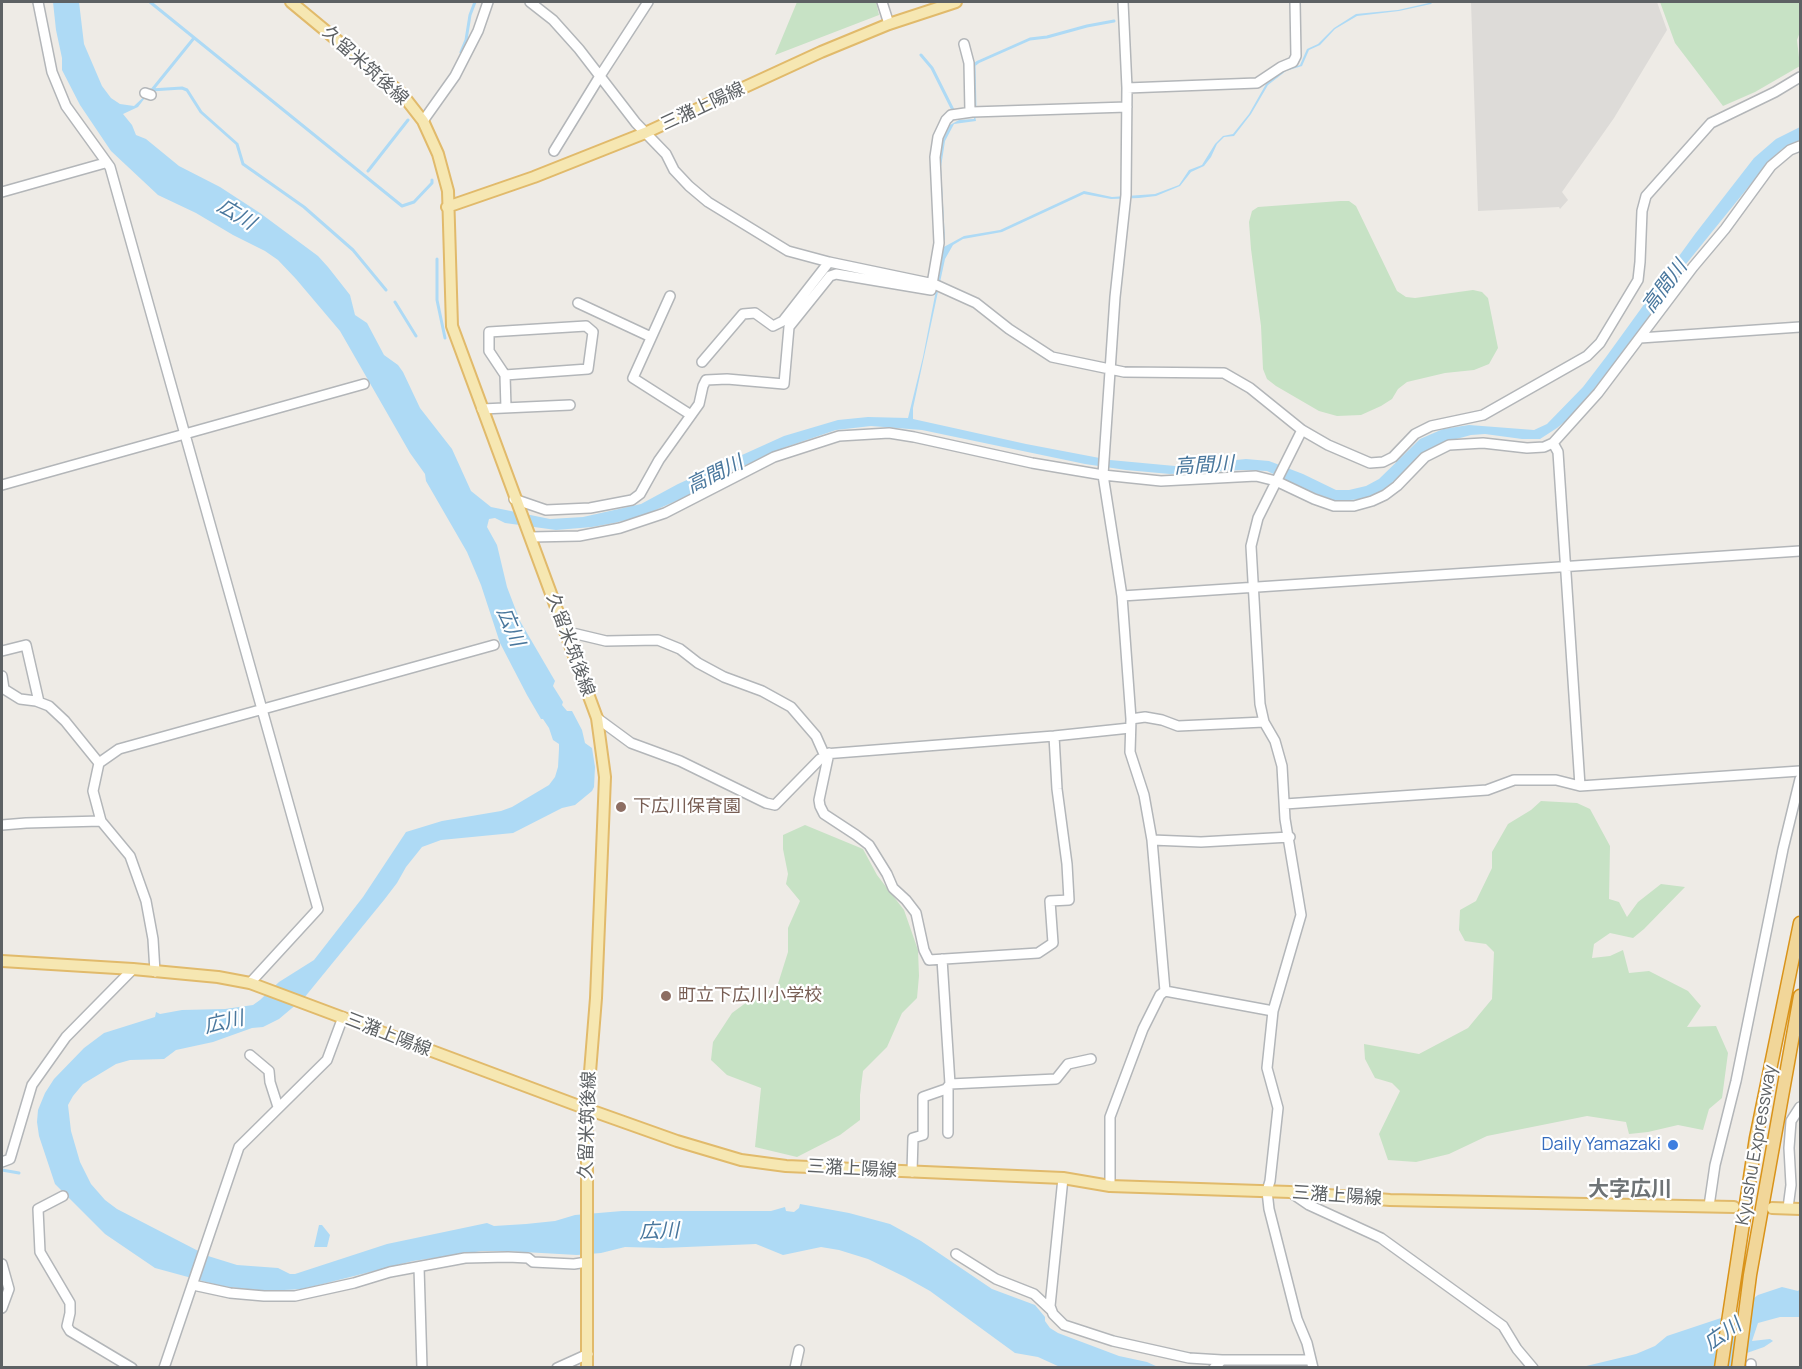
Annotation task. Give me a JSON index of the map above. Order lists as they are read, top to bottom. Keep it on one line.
{"streets":{"highway":["Kyushu Expressway"],"main road":["久留米筑後線","三潴上陽線"]},"crossings":[["久留米筑後線","三潴上陽線"]],"districts":["大字広川"],"water":["広川","高間川"],"places":["下広川保育園","町立下広川小学校","Daily Yamazaki"]}
